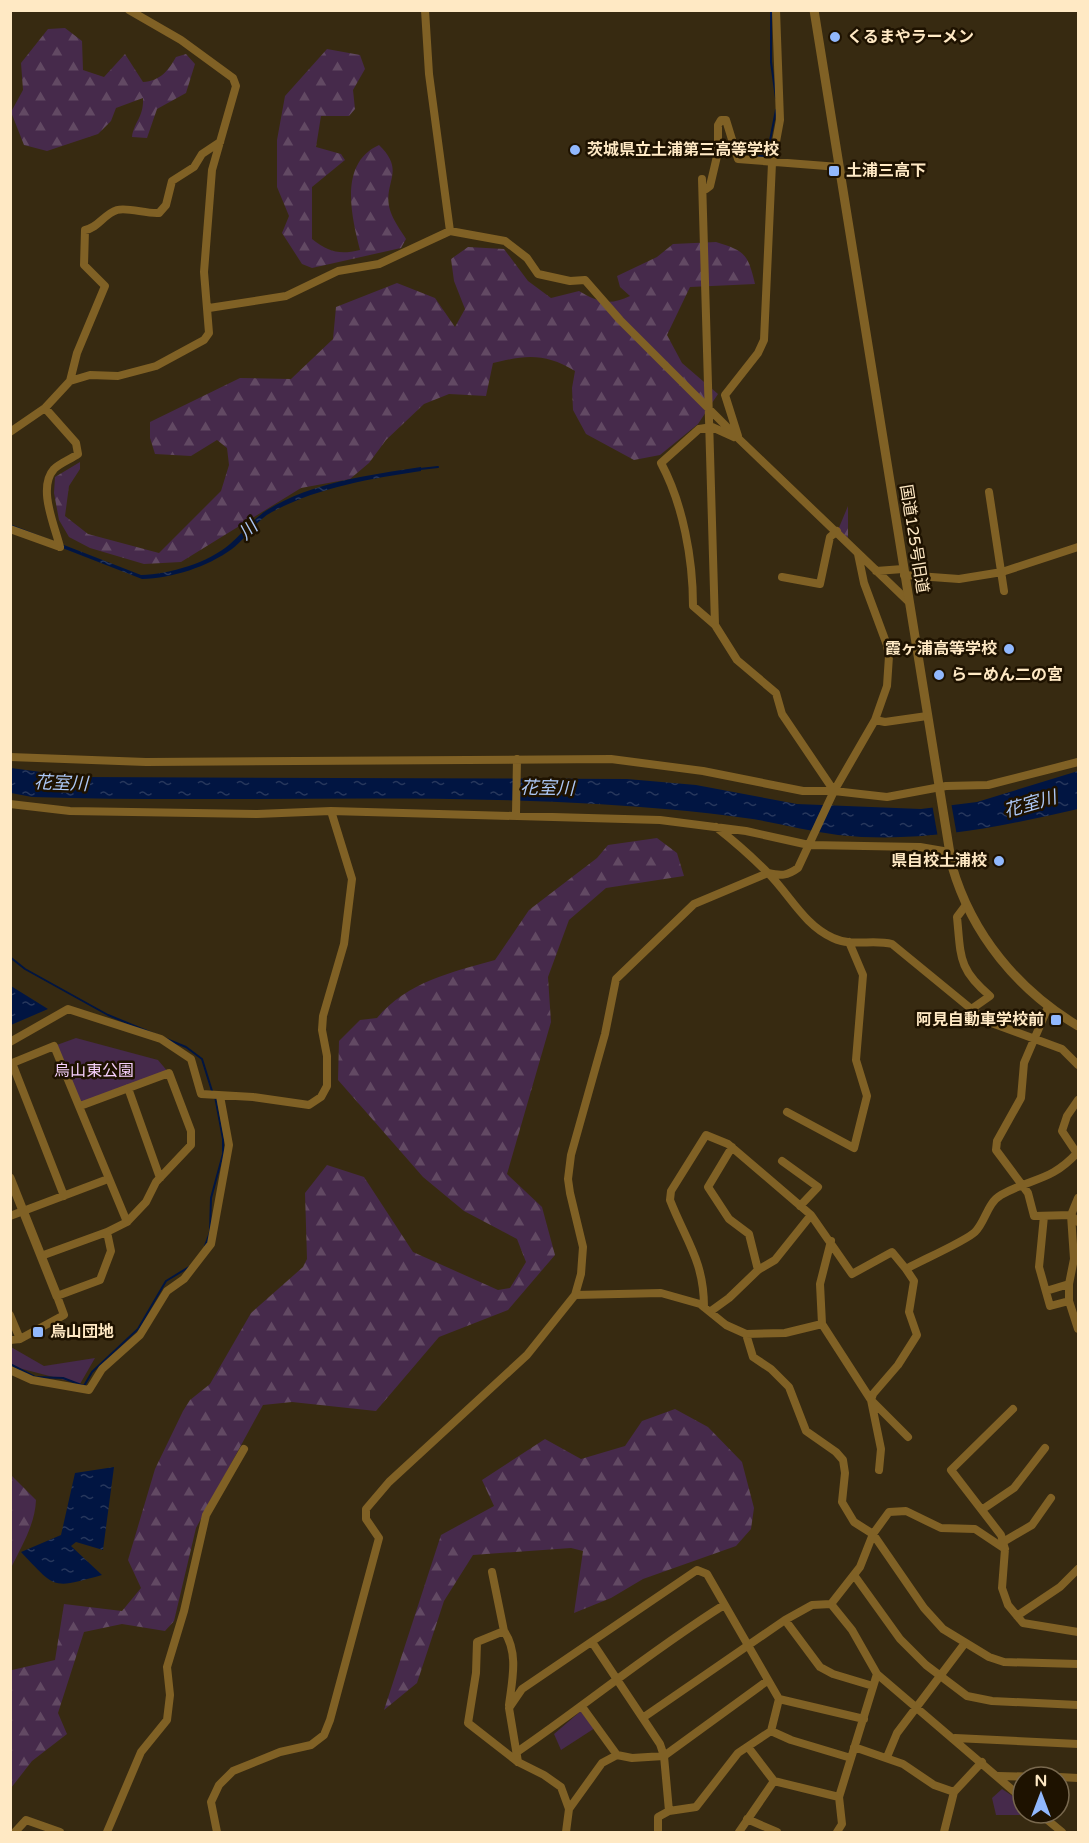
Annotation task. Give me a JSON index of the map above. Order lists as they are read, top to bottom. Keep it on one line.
{"streets":{"street":["国道125号旧道"]},"water":["川","花室川"],"parks":["烏山東公園"],"places":{"other":["くるまやラーメン","茨城県立土浦第三高等学校","霞ヶ浦高等学校","らーめん二の宮","県自校土浦校"],"transit":["土浦三高下","阿見自動車学校前","烏山団地"]},"north":"top"}
